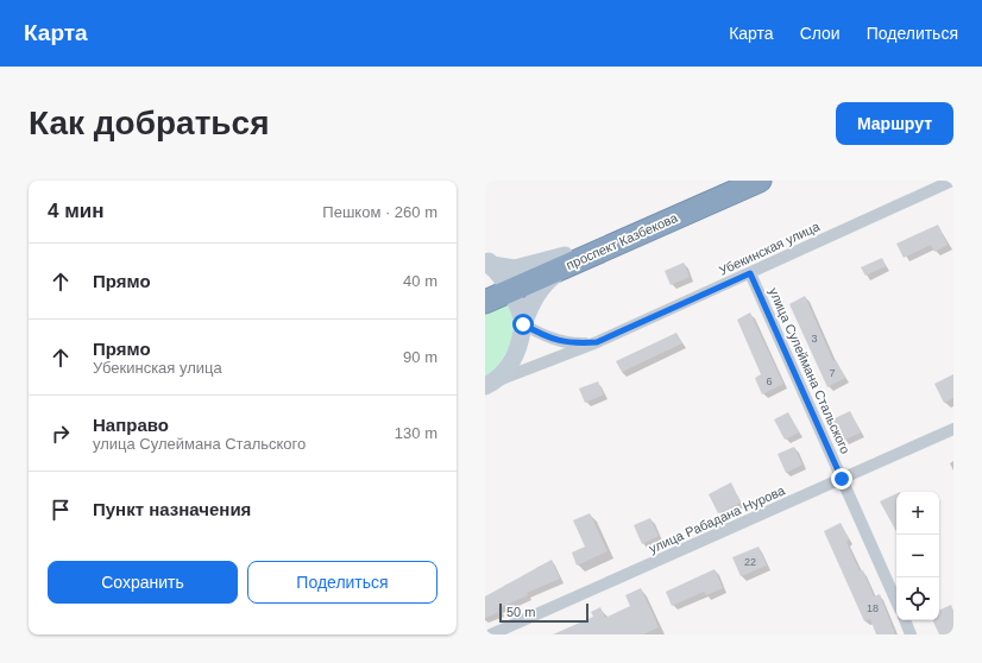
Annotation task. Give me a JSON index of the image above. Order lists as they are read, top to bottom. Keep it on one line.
{"streets":{"highway":["проспект Казбекова"],"street":["Убекинская улица","улица Сулеймана Стальского","улица Рабадана Нурова"]},"crossings":[["Убекинская улица","улица Сулеймана Стальского"],["улица Сулеймана Стальского","улица Рабадана Нурова"]],"house_numbers":["3","7","6","22","18"],"scale_bar":"50 m","page":{"header":"Карта","nav":["Карта","Слои","Поделиться"],"buttons":["Маршрут",["Сохранить","Поделиться"]],"title":"Как добраться","heading":["4 мин","Пешком · 260 m"],"list":[["Прямо","40 m"],["Прямо","Убекинская улица","90 m"],["Направо","улица Сулеймана Стальского","130 m"],"Пункт назначения"],"map_buttons":["+","−"],"scale":"50 m"}}
